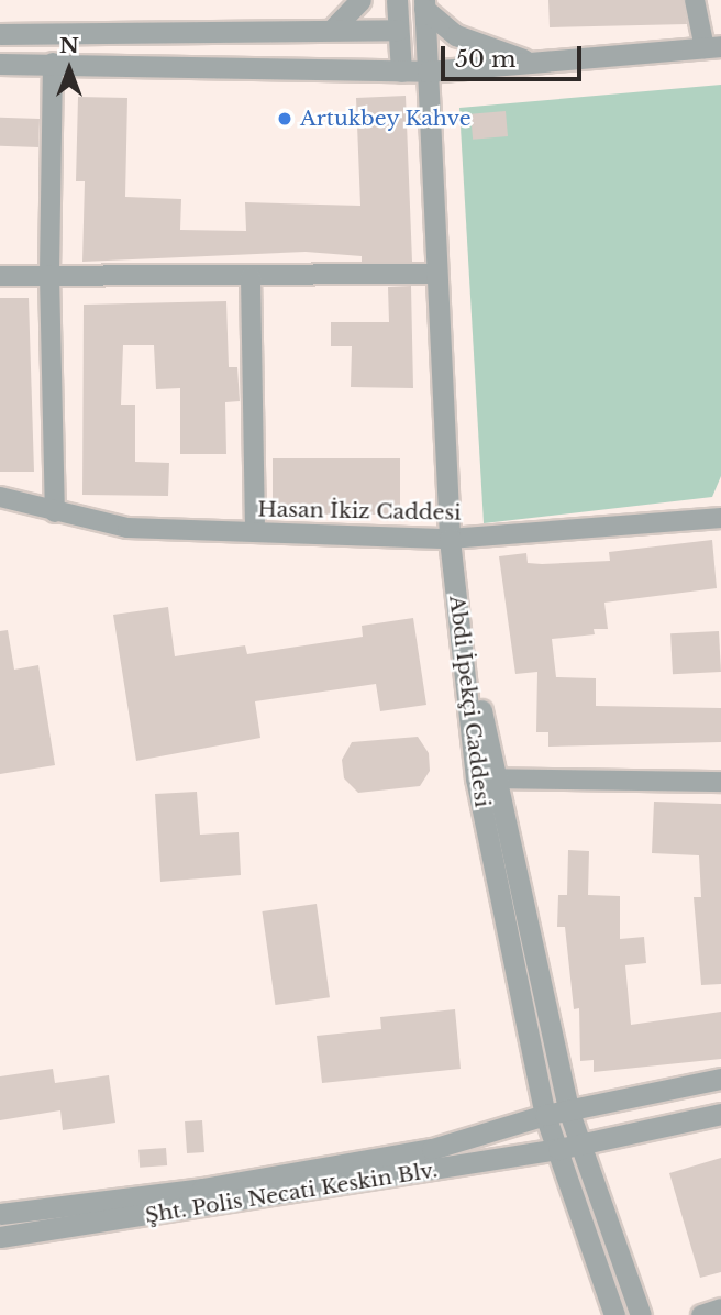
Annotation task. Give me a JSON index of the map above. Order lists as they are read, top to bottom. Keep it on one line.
{"streets":{"street":["Hasan İkiz Caddesi","Abdi İpekçi Caddesi","Şht. Polis Necati Keskin Blv."]},"crossings":[["Hasan İkiz Caddesi","Abdi İpekçi Caddesi"],["Abdi İpekçi Caddesi","Şht. Polis Necati Keskin Blv."]],"places":["Artukbey Kahve"],"scale_bar":"50 m","north":"top"}
